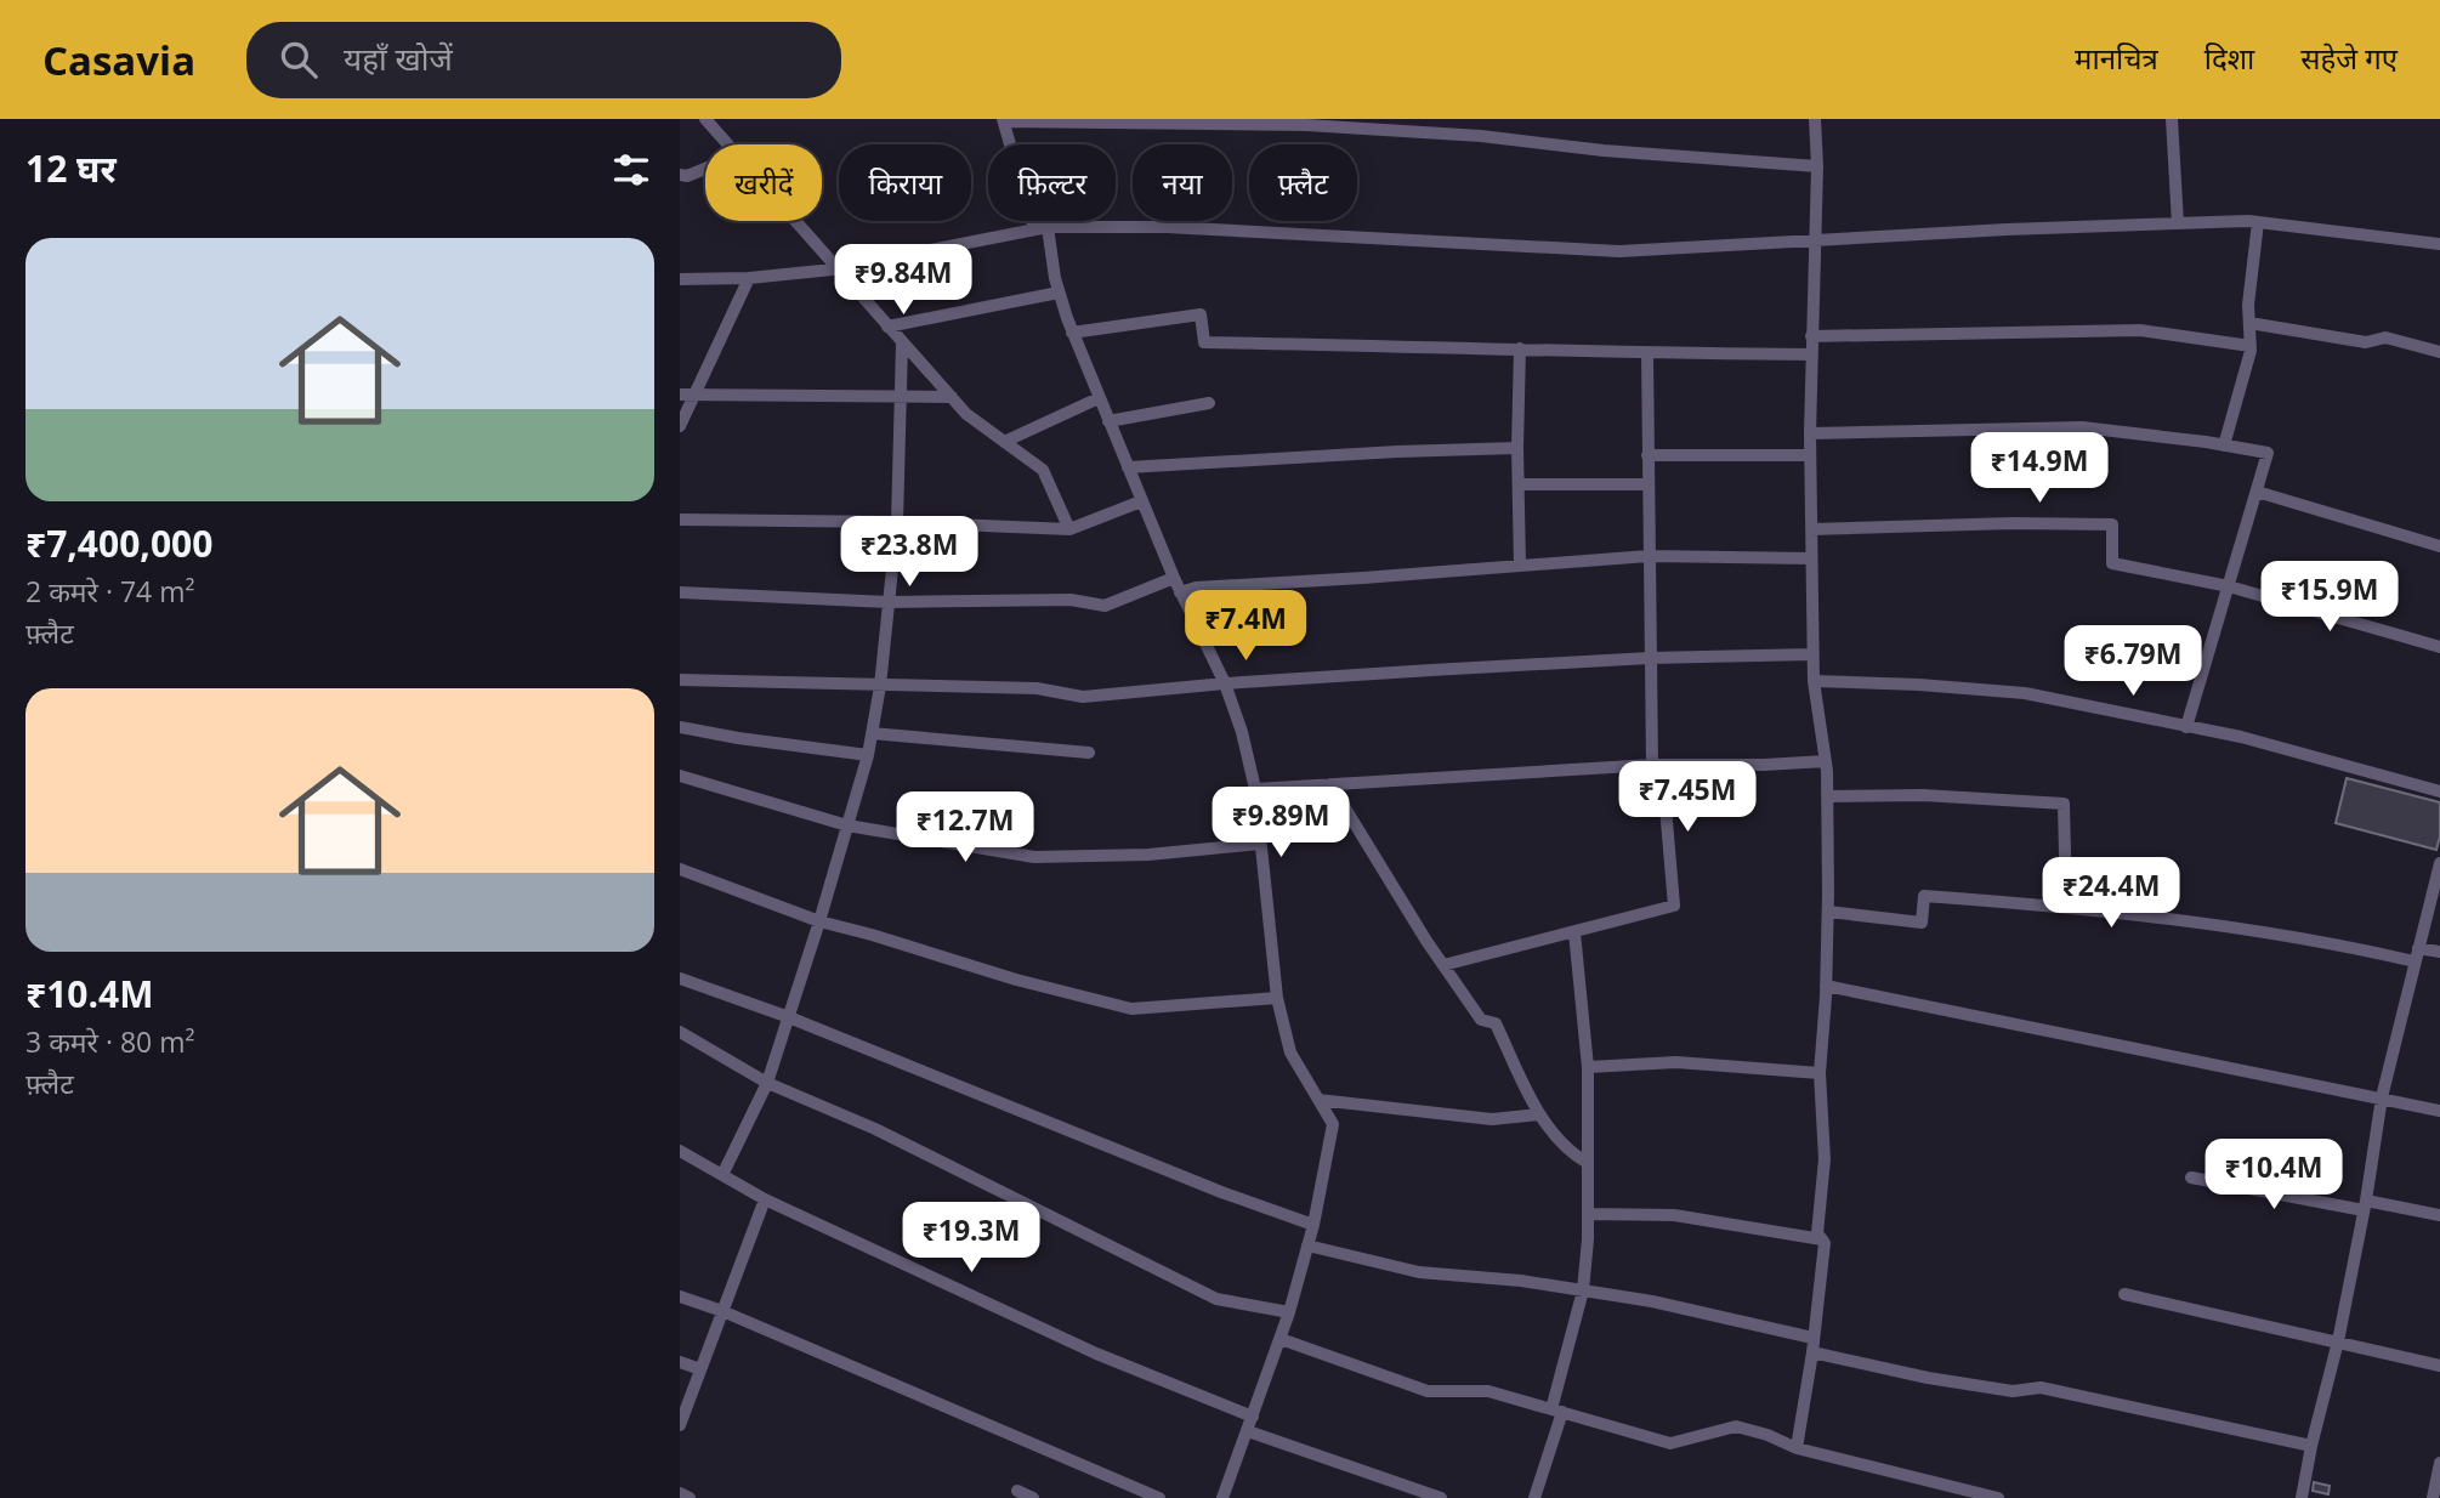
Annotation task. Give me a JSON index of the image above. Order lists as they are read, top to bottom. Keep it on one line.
{"page":{"header":"Casavia","search":"यहाँ खोजें","nav":["मानचित्र","दिशा","सहेजे गए"],"heading":"12 घर","chip":["खरीदें","किराया","फ़िल्टर","नया","फ़्लैट"],"list":[{"name":"₹7,400,000","note":"2 कमरे · 74 m² · फ़्लैट"},{"name":"₹10.4M","note":"3 कमरे · 80 m² · फ़्लैट"}],"price":["₹9.84M","₹14.9M","₹23.8M","₹15.9M","₹7.4M","₹6.79M","₹7.45M","₹9.89M","₹12.7M","₹24.4M","₹10.4M","₹19.3M"]}}
